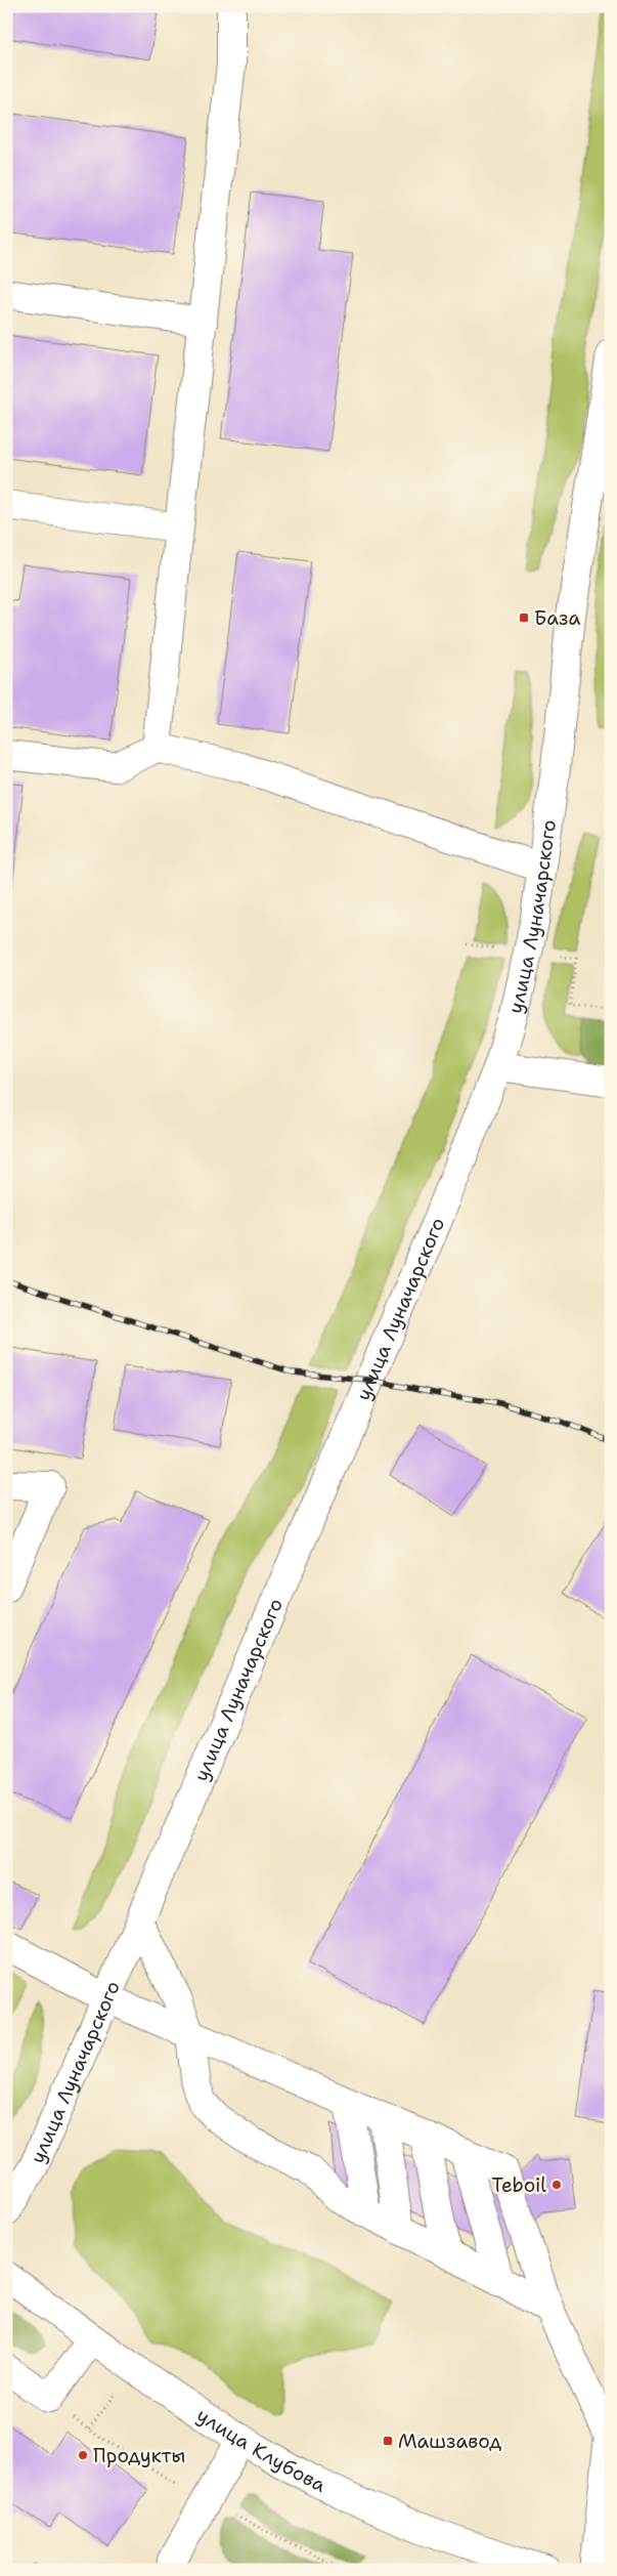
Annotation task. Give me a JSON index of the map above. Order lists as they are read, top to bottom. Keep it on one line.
{"streets":{"street":["улица Луначарского","улица Клубова"]},"places":{"transit":["База","Машзавод"],"other":["Teboil","Продукты"]}}
